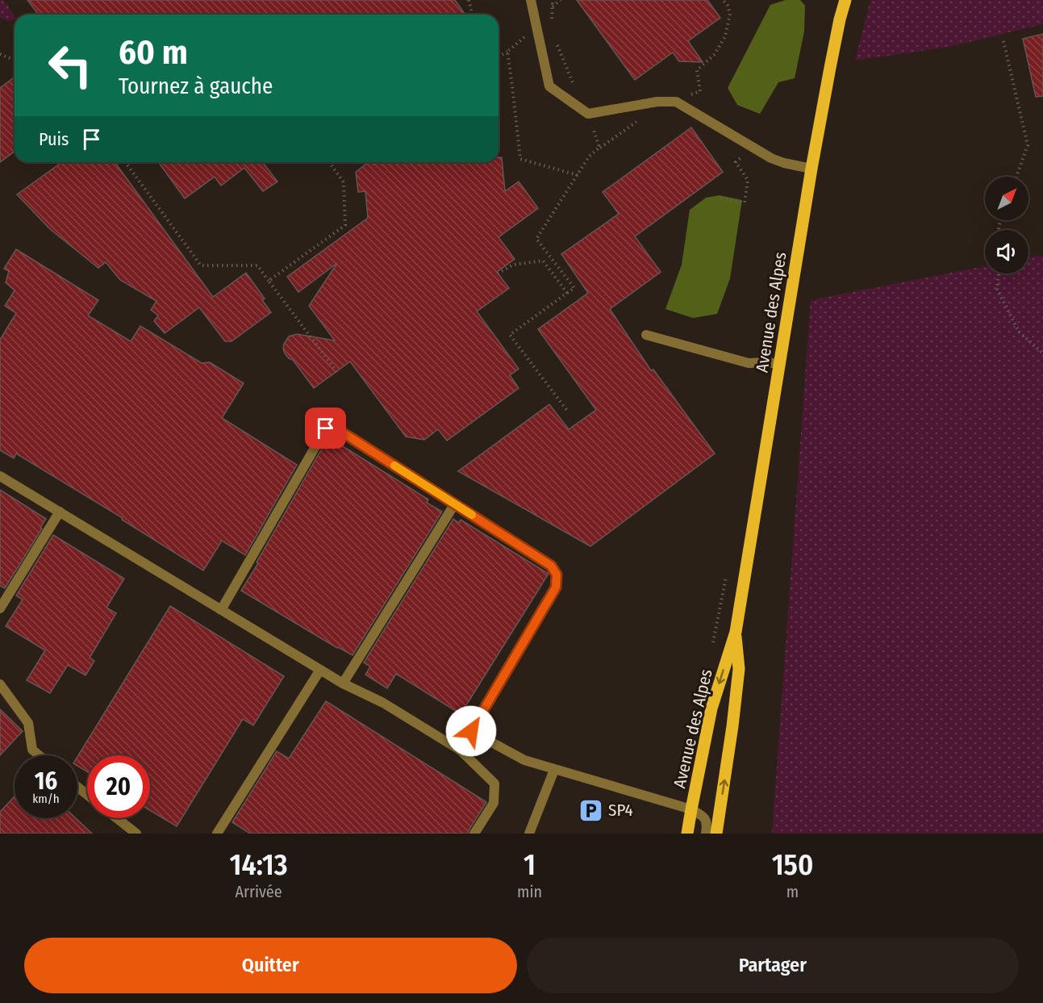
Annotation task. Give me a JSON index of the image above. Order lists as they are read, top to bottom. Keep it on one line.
{"streets":{"main road":["Avenue des Alpes"]},"places":{"parking":["SP4"]},"north":"top right","page":{"turn":["60 m","Tournez à gauche"],"then":"Puis","speed":"16 km/h","limit":"20","eta":["14:13","Arrivée","1","min","150","m"],"buttons":["Quitter","Partager"]}}
